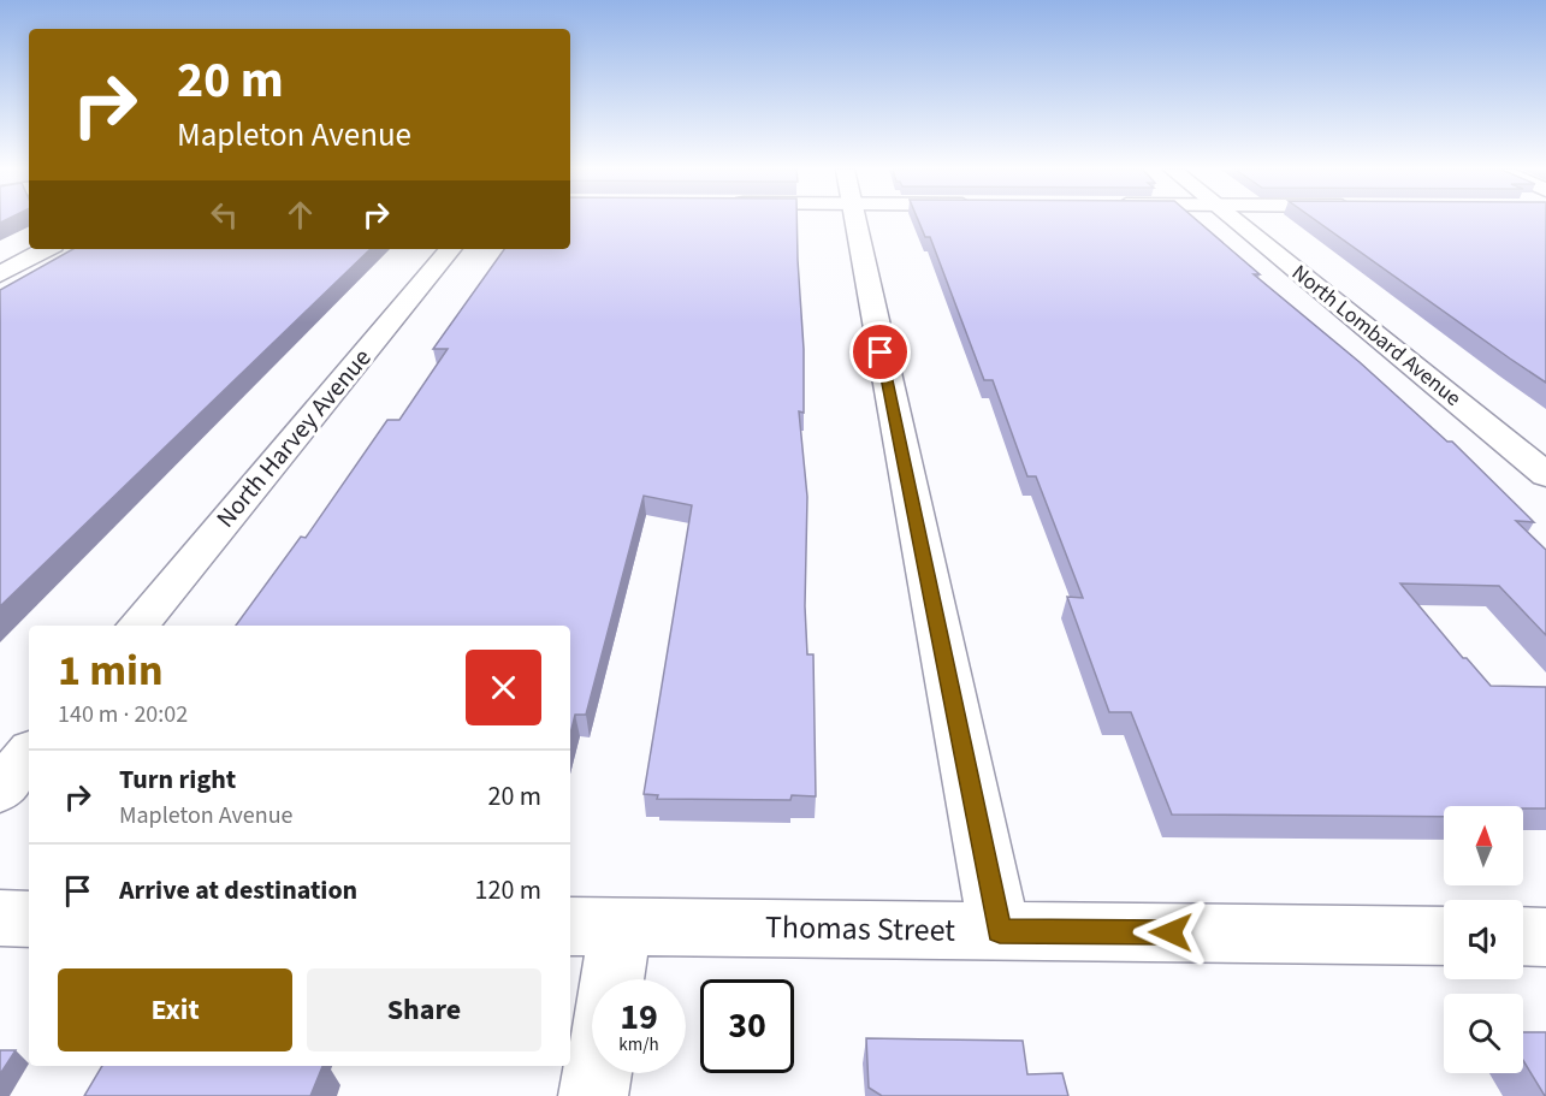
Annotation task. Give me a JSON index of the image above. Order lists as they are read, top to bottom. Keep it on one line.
{"streets":{"street":["North Lombard Avenue","North Harvey Avenue","Thomas Street"]},"north":"top","page":{"turn":["20 m","Mapleton Avenue"],"heading":["1 min","140 m · 20:02"],"list":[{"name":"Turn right","note":"Mapleton Avenue","value":"20 m"},{"name":"Arrive at destination","value":"120 m"}],"buttons":["Exit","Share"],"speed":"19 km/h","limit":"30"}}
